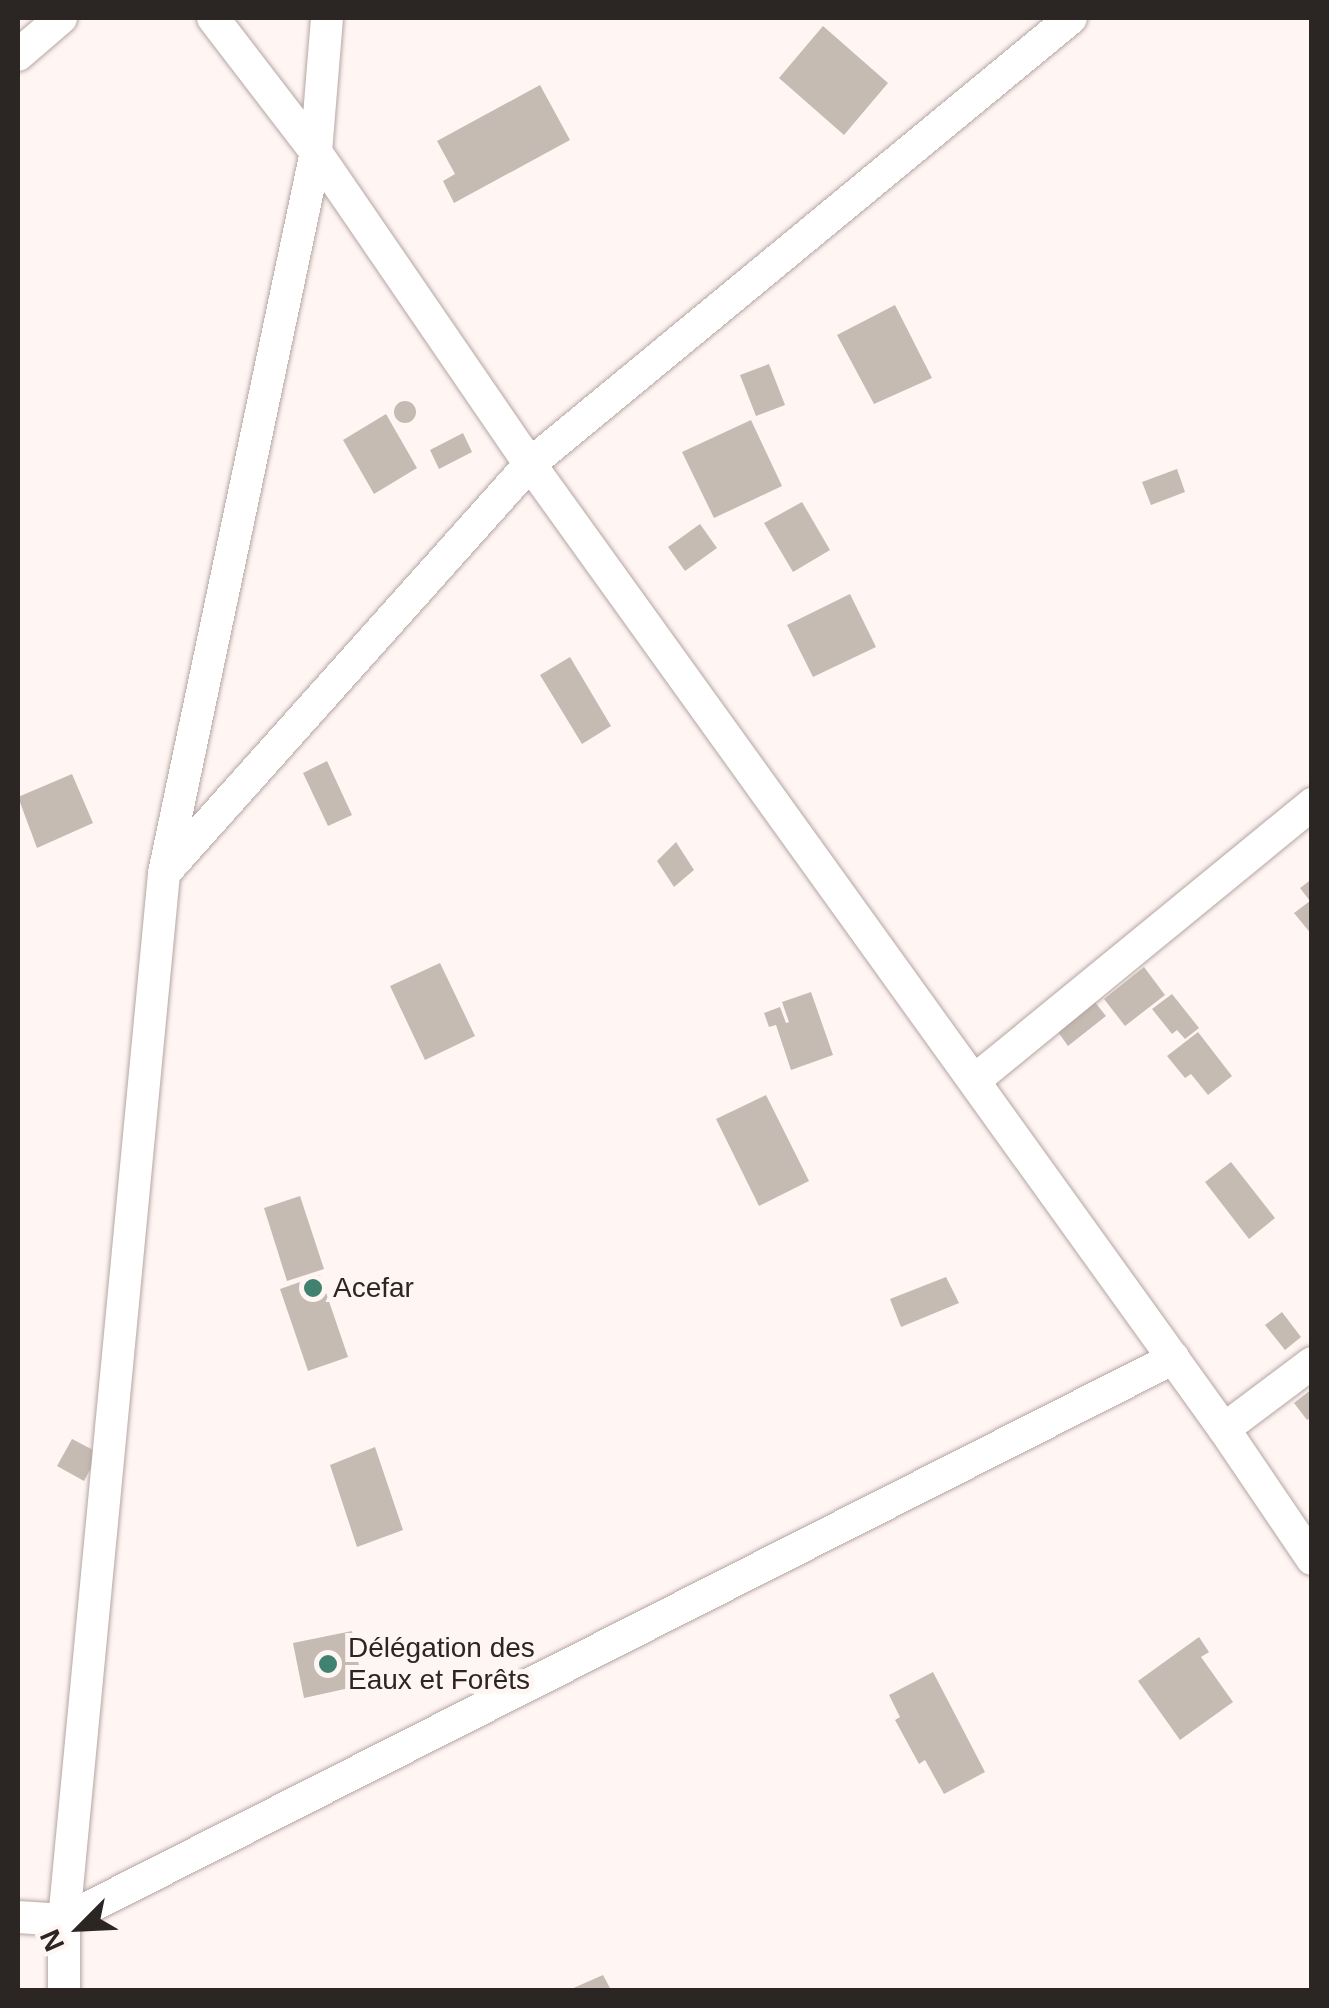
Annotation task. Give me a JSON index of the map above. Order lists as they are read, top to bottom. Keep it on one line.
{"places":["Acefar","Délégation des Eaux et Forêts"],"north":"bottom left"}
